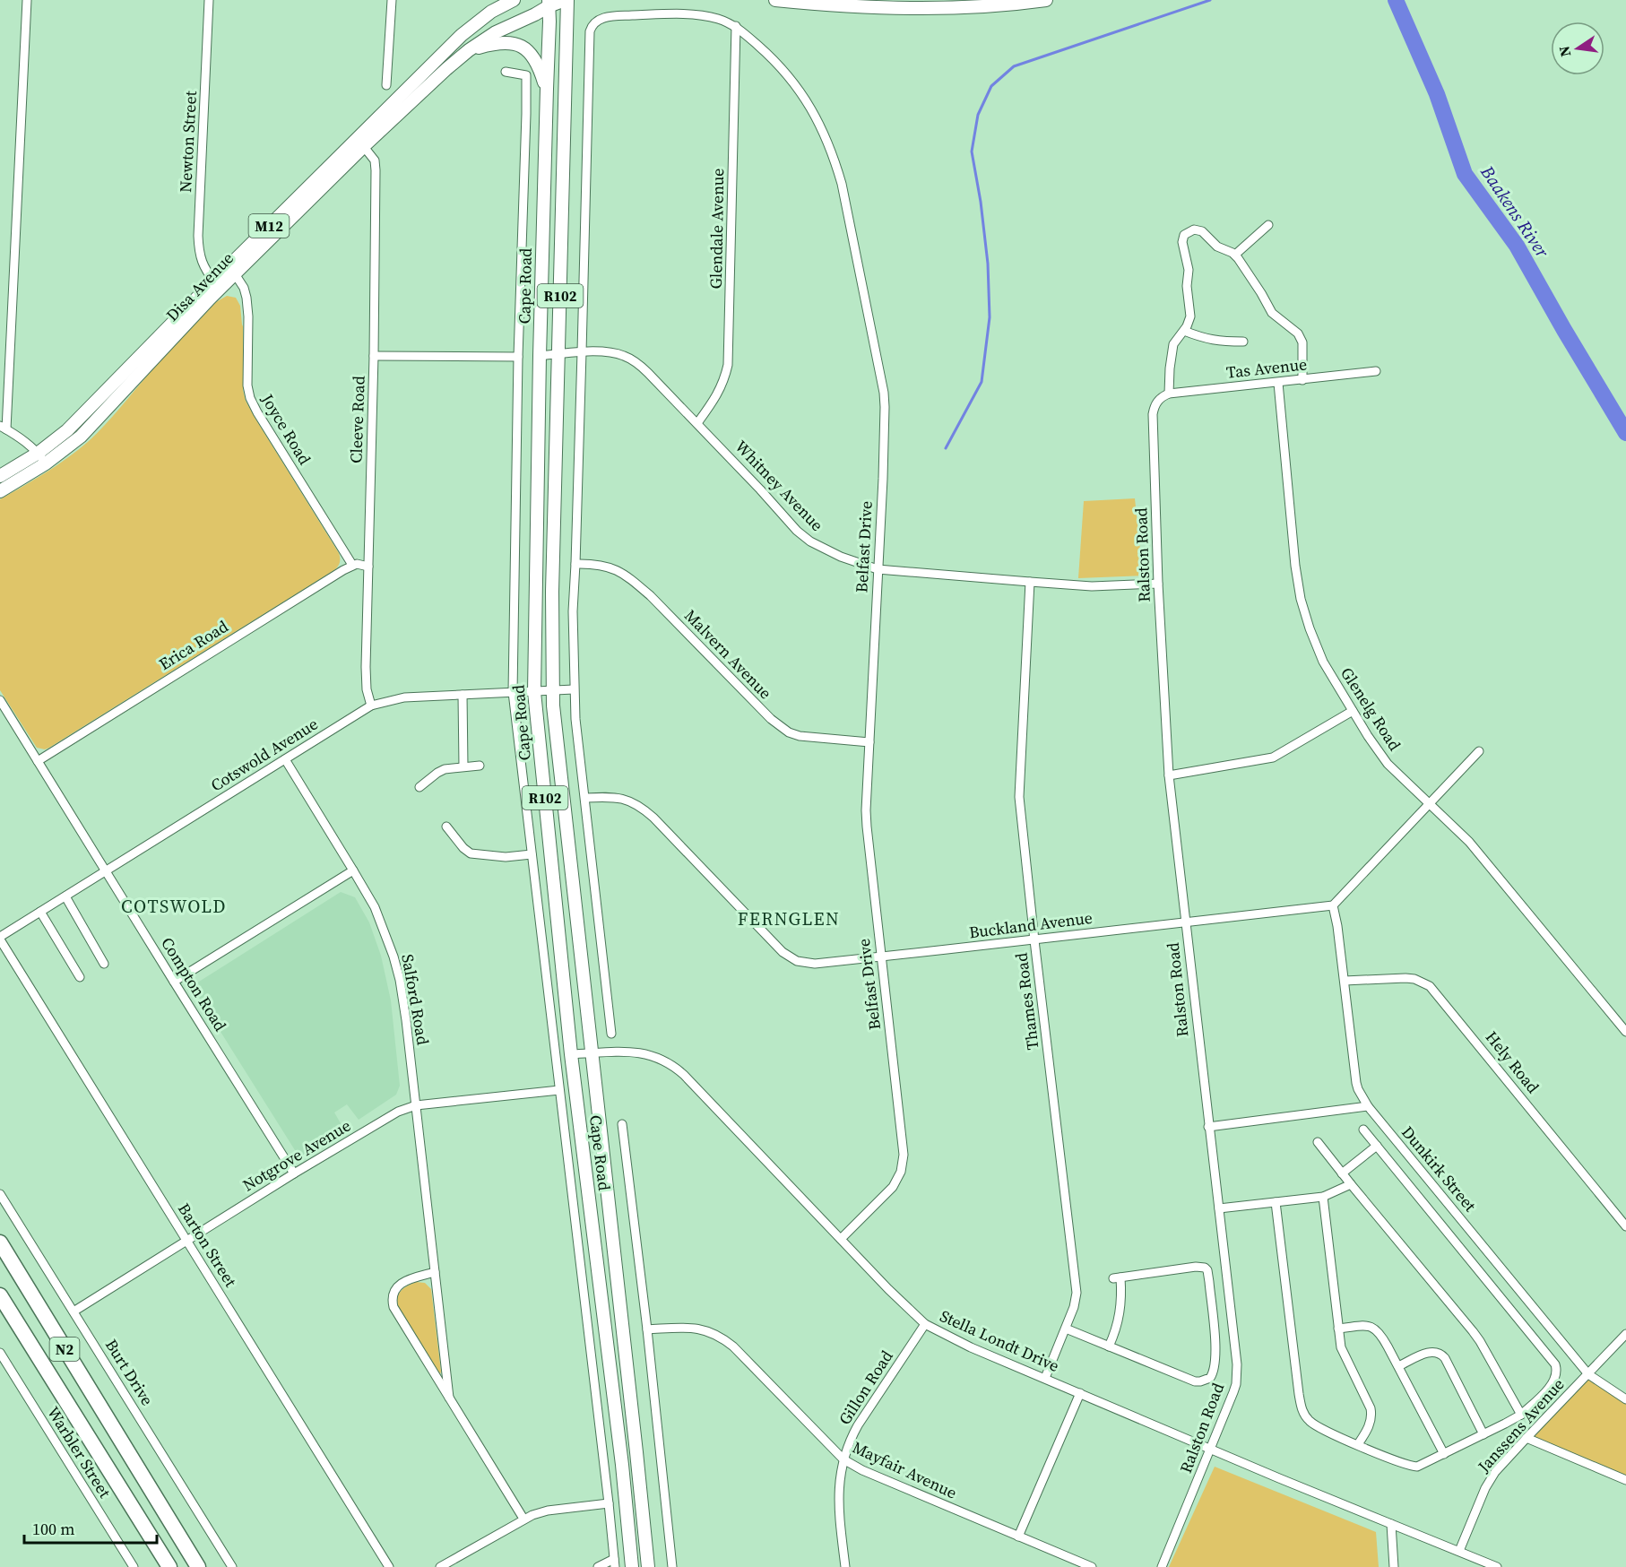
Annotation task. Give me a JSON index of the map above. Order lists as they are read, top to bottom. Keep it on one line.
{"streets":{"highway":["N2"],"main road":["M12","Cape Road","Disa Avenue","R102"],"street":["Newton Street","Glendale Avenue","Tas Avenue","Cleeve Road","Joyce Road","Whitney Avenue","Belfast Drive","Ralston Road","Erica Road","Malvern Avenue","Glenelg Road","Cotswold Avenue","Buckland Avenue","Compton Road","Salford Road","Thames Road","Hely Road","Notgrove Avenue","Dunkirk Street","Barton Street","Stella Londt Drive","Burt Drive","Gillon Road","Janssens Avenue","Warbler Street","Mayfair Avenue"]},"crossings":[["Newton Street","Disa Avenue"],["M12","Cape Road"],["M12","Disa Avenue"],["Glendale Avenue","Whitney Avenue"],["Glendale Avenue","Belfast Drive"],["Cape Road","Disa Avenue"],["Cape Road","Whitney Avenue"],["Cape Road","Cotswold Avenue"],["Cape Road","Notgrove Avenue"],["Cape Road","Stella Londt Drive"],["Cape Road","Mayfair Avenue"],["Disa Avenue","Cleeve Road"],["Disa Avenue","Joyce Road"],["Tas Avenue","Ralston Road"],["Tas Avenue","Glenelg Road"],["Cleeve Road","Cotswold Avenue"],["Joyce Road","Erica Road"],["Whitney Avenue","Belfast Drive"],["Whitney Avenue","Ralston Road"],["Whitney Avenue","Thames Road"],["Belfast Drive","Malvern Avenue"],["Belfast Drive","Buckland Avenue"],["Belfast Drive","Stella Londt Drive"],["Ralston Road","Buckland Avenue"],["Ralston Road","Stella Londt Drive"],["Erica Road","Compton Road"],["Cotswold Avenue","Compton Road"],["Cotswold Avenue","Salford Road"],["Cotswold Avenue","Barton Street"],["Buckland Avenue","Thames Road"],["Buckland Avenue","Dunkirk Street"],["Compton Road","Notgrove Avenue"],["Salford Road","Notgrove Avenue"],["Thames Road","Stella Londt Drive"],["Hely Road","Dunkirk Street"],["Notgrove Avenue","Barton Street"],["Notgrove Avenue","Burt Drive"],["Dunkirk Street","Janssens Avenue"],["Stella Londt Drive","Gillon Road"],["Stella Londt Drive","Janssens Avenue"],["Gillon Road","Mayfair Avenue"]],"districts":["COTSWOLD","FERNGLEN"],"water":["Baakens River"],"scale_bar":"100 m","north":"left"}
